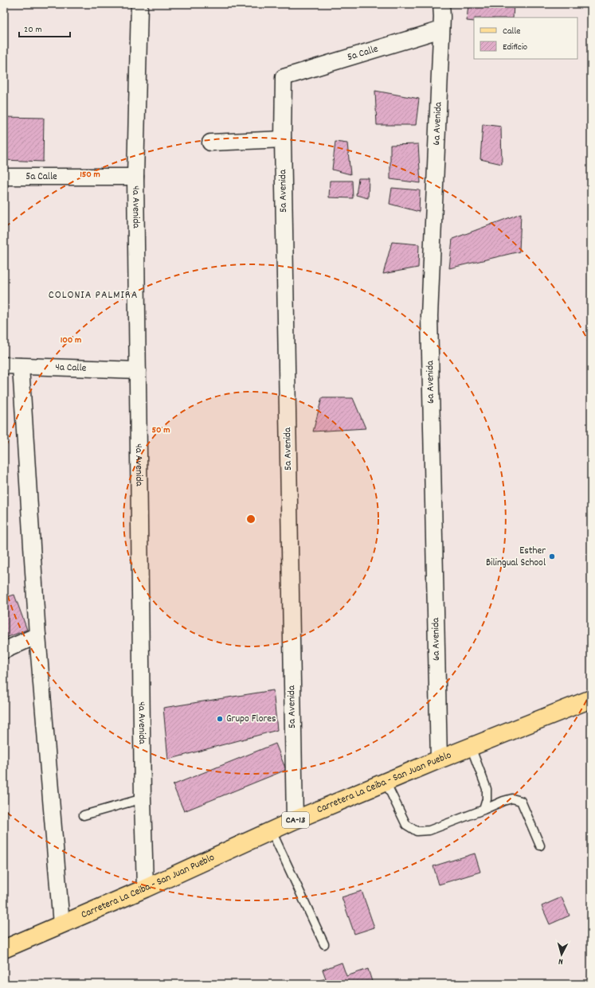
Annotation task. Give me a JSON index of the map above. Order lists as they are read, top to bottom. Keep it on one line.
{"streets":{"main road":["Carretera La Ceiba - San Juan Pueblo","CA-13"],"street":["5a Calle","6a Avenida","5a Avenida","4a Avenida","4a Calle"]},"crossings":[["5a Calle","6a Avenida"],["5a Calle","5a Avenida"],["5a Calle","4a Avenida"],["6a Avenida","Carretera La Ceiba - San Juan Pueblo"],["5a Avenida","Carretera La Ceiba - San Juan Pueblo"],["4a Avenida","4a Calle"],["4a Avenida","Carretera La Ceiba - San Juan Pueblo"]],"districts":["COLONIA PALMIRA"],"places":["Esther Bilingual School","Grupo Flores"],"legend":["Calle","Edificio"],"scale_bar":"20 m","north":"bottom","rings":["150 m","100 m","50 m"]}
